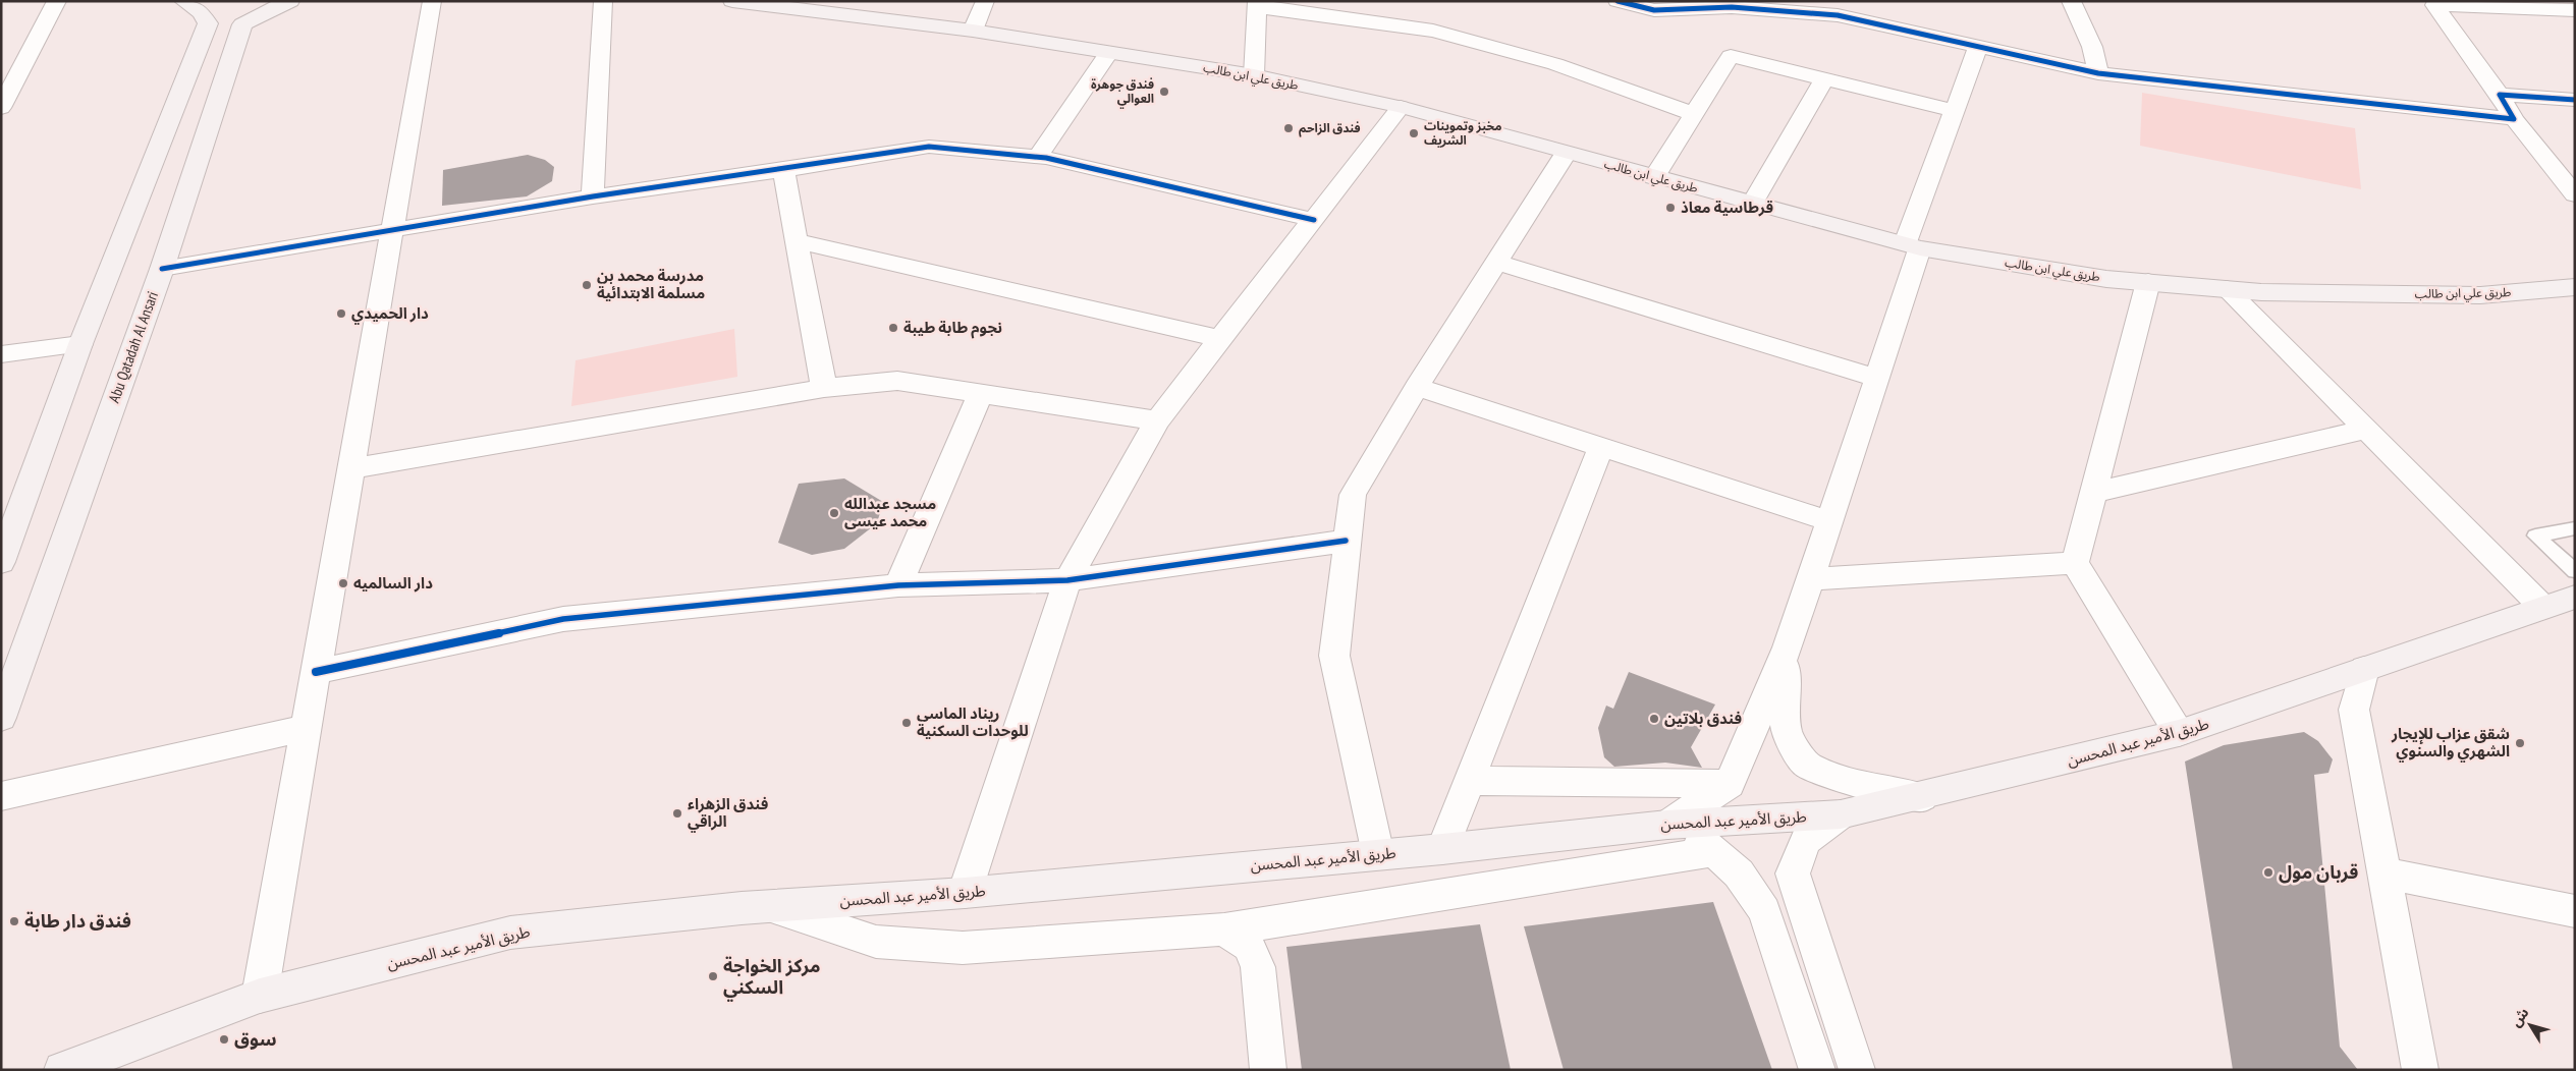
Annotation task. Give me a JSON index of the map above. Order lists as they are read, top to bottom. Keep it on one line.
{"streets":{"main road":["طريق علي ابن طالب","Abu Qatadah Al Ansari","طريق الأمير عبد المحسن"]},"places":["فندق جوهرة العوالي","فندق الزاحم","مخبز وتموينات الشريف","قرطاسية معاذ","مدرسة محمد بن مسلمة الابتدائية","دار الحميدي","نجوم طابة طيبة","مسجد عبدالله محمد عيسى","دار السالميه","فندق بلاتين","ريناد الماسي للوحدات السكنية","شقق عزاب للإيجار الشهري والسنوي","فندق الزهراء الراقي","قربان مول","فندق دار طابة","مركز الخواجة السكني","سوق"],"north":"top left"}
